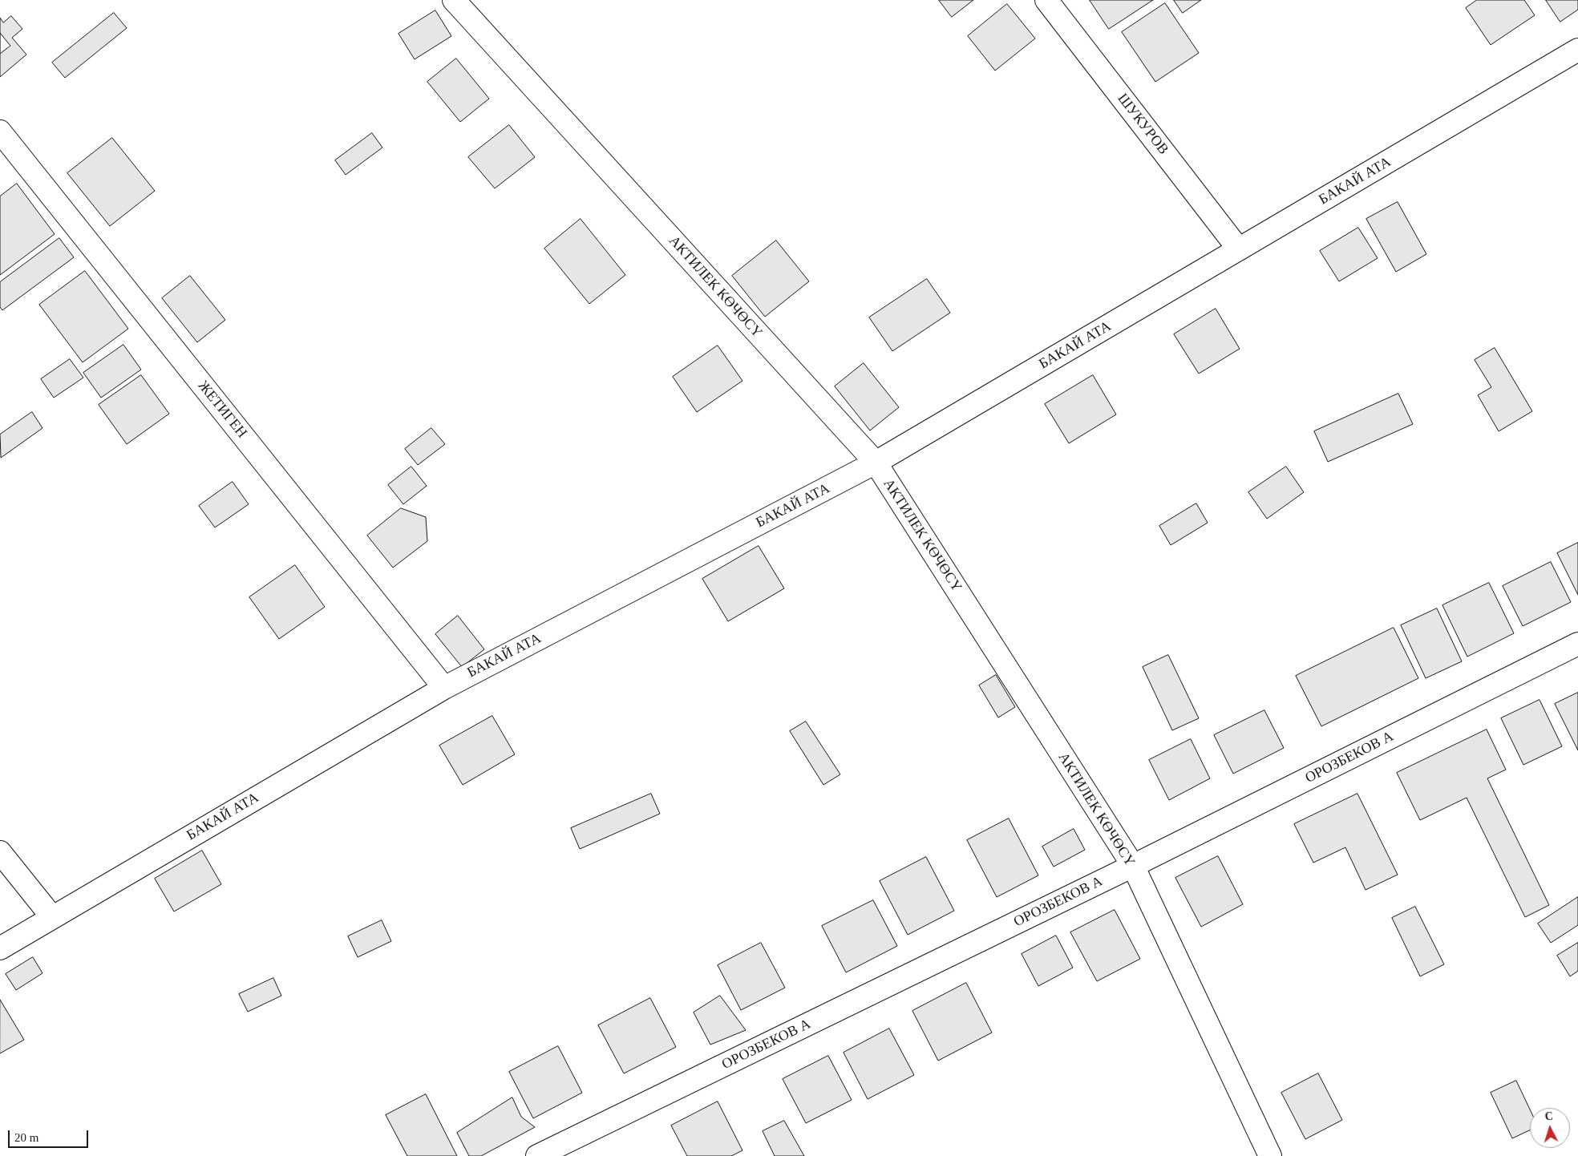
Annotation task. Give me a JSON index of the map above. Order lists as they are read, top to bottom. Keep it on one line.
{"streets":{"street":["ШУКУРОВ","БАКАЙ АТА","АКТИЛЕК КӨЧӨСҮ","ЖЕТИГЕН","ОРОЗБЕКОВ А"]},"crossings":[["ШУКУРОВ","БАКАЙ АТА"],["БАКАЙ АТА","АКТИЛЕК КӨЧӨСҮ"],["БАКАЙ АТА","ЖЕТИГЕН"],["АКТИЛЕК КӨЧӨСҮ","ОРОЗБЕКОВ А"]],"scale_bar":"20 m","north":"top"}
